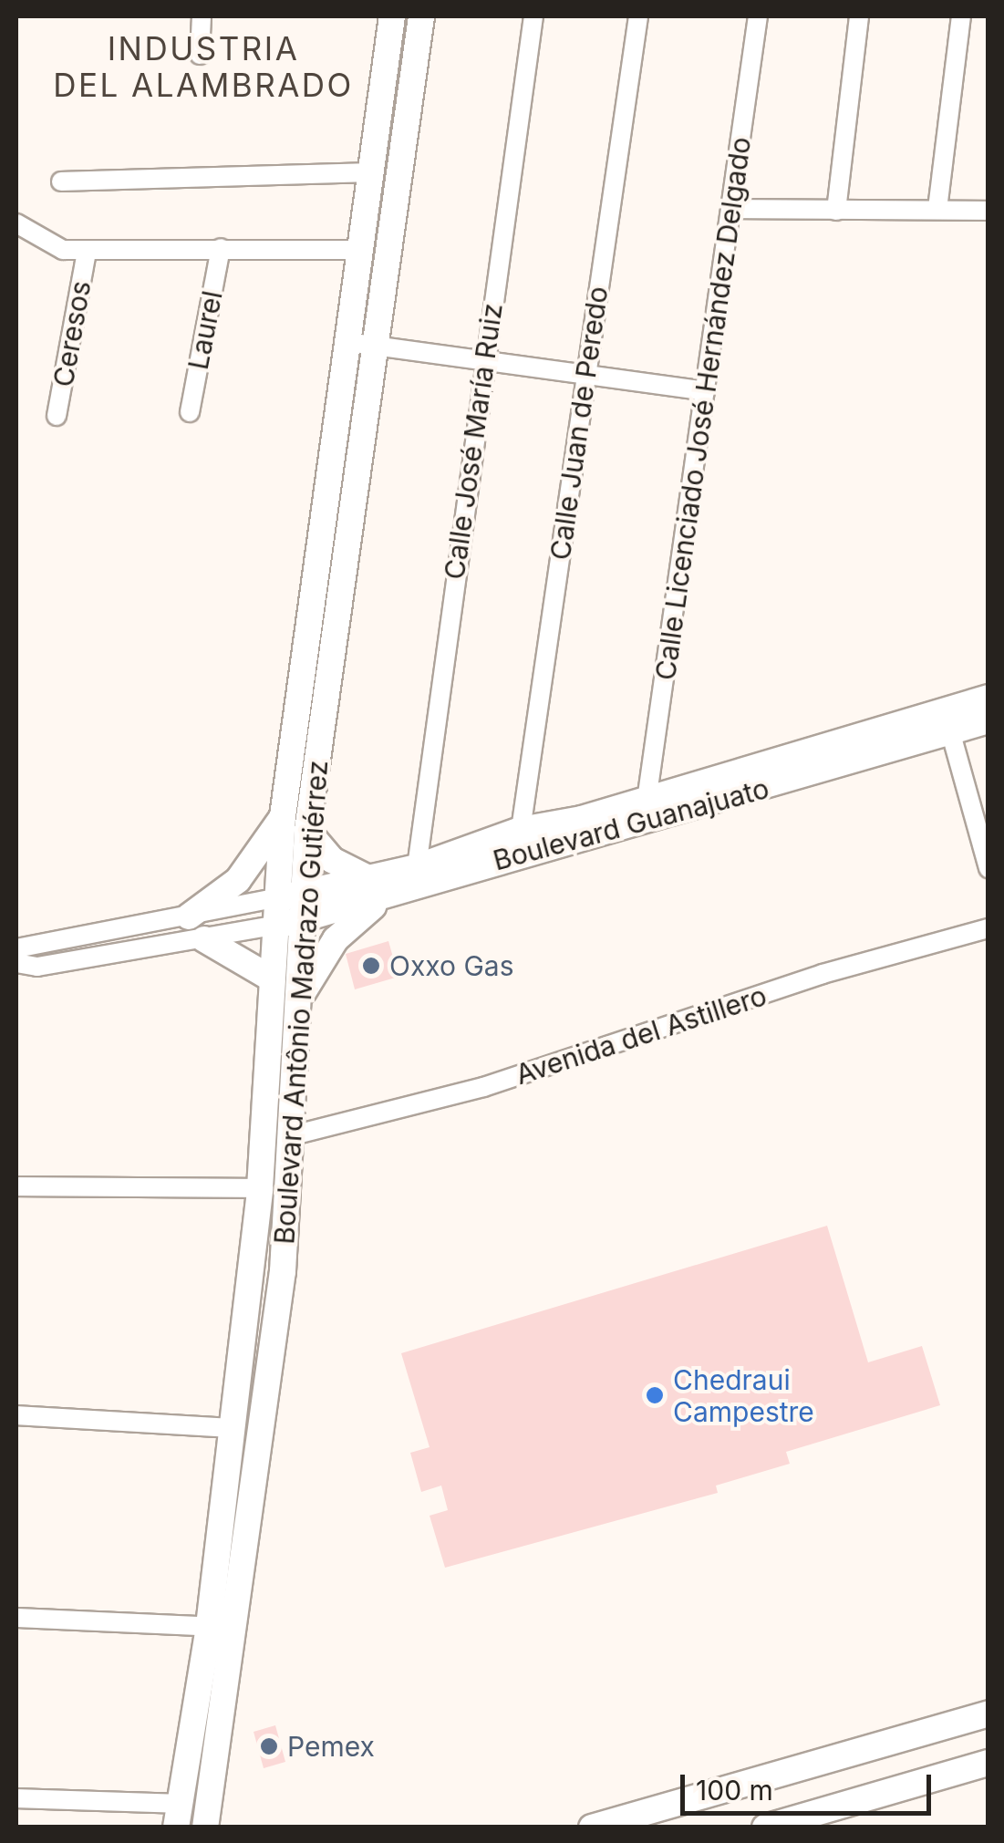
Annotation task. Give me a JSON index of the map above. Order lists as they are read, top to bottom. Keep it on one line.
{"streets":{"street":["Laurel","Ceresos","Calle Licenciado José Hernández Delgado","Calle Juan de Peredo","Calle José María Ruiz","Boulevard Guanajuato","Boulevard Antônio Madrazo Gutiérrez","Avenida del Astillero"]},"crossings":[["Calle Licenciado José Hernández Delgado","Boulevard Guanajuato"],["Calle Juan de Peredo","Boulevard Guanajuato"],["Calle José María Ruiz","Boulevard Guanajuato"],["Boulevard Guanajuato","Boulevard Antônio Madrazo Gutiérrez"],["Boulevard Antônio Madrazo Gutiérrez","Avenida del Astillero"]],"districts":["INDUSTRIA DEL ALAMBRADO"],"places":["Oxxo Gas","Chedraui Campestre","Pemex"],"scale_bar":"100 m"}
